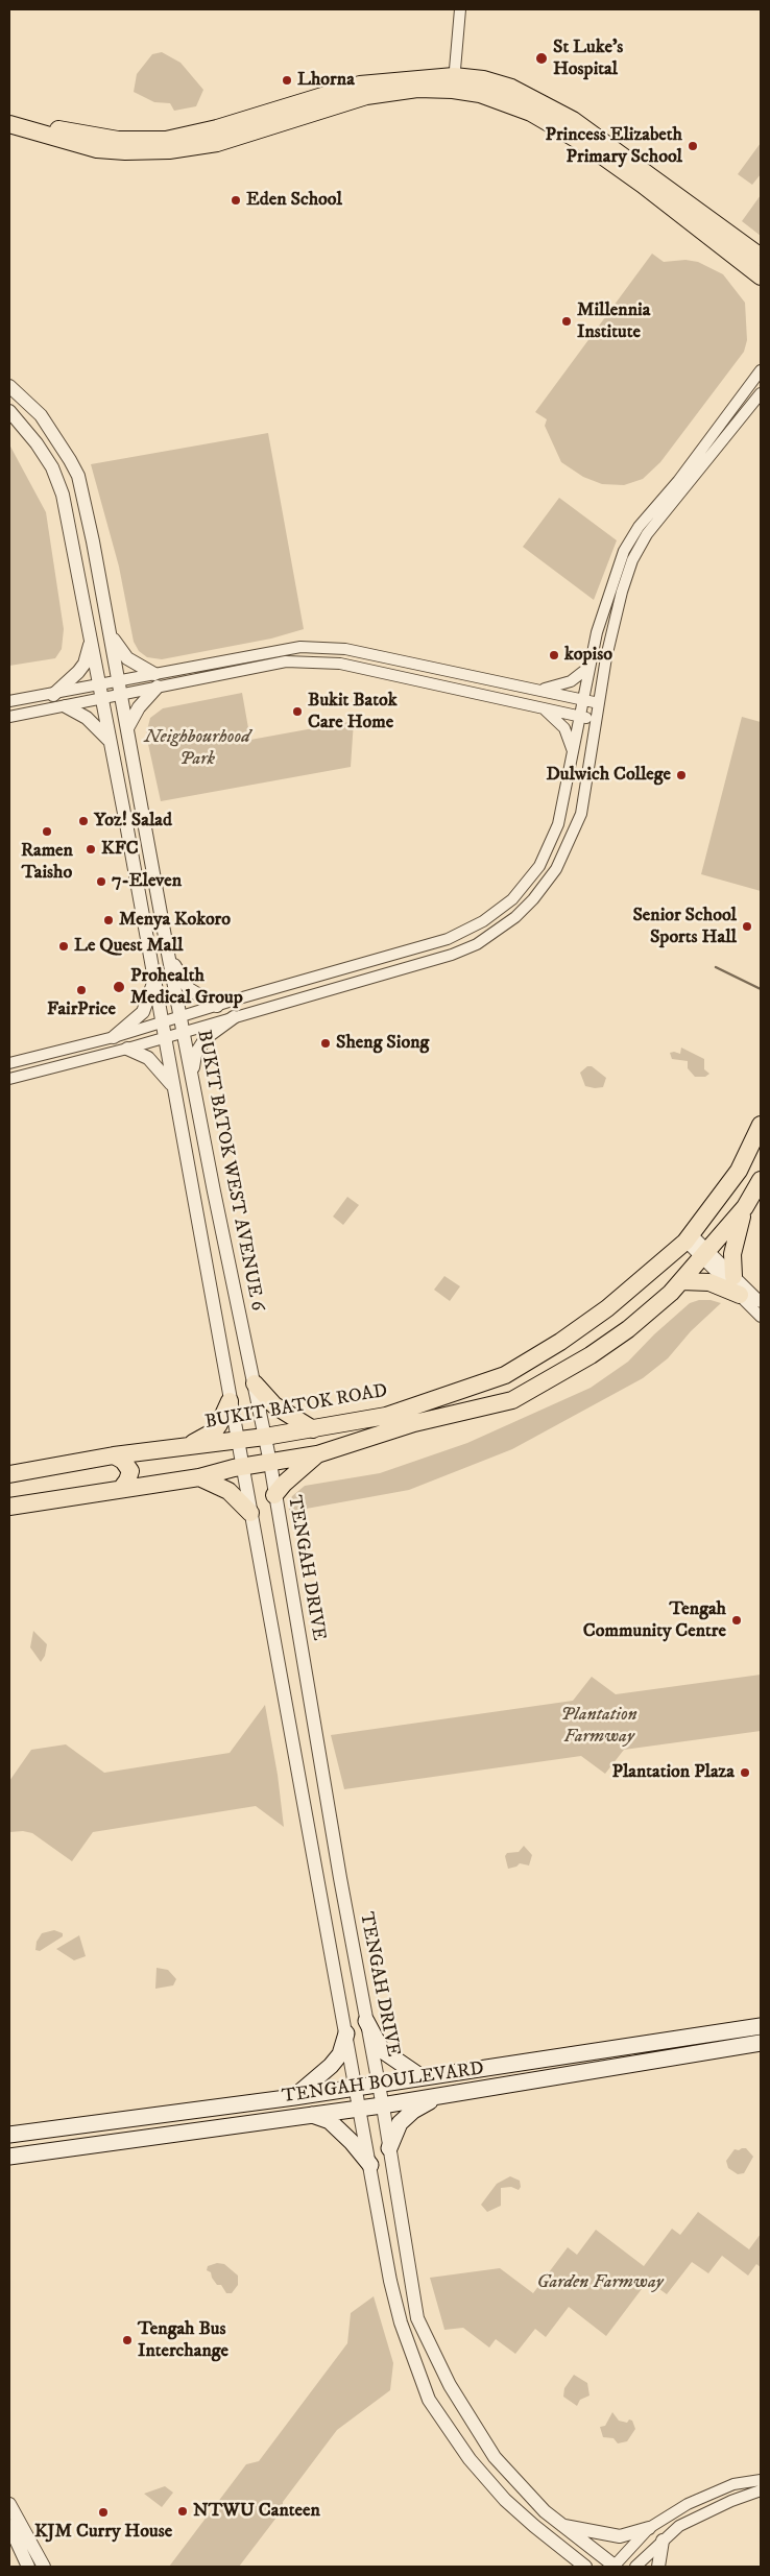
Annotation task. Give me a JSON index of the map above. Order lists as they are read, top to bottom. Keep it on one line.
{"streets":{"main road":["BUKIT BATOK ROAD","TENGAH BOULEVARD"],"street":["BUKIT BATOK WEST AVENUE 6","TENGAH DRIVE"]},"crossings":[["BUKIT BATOK WEST AVENUE 6","BUKIT BATOK ROAD"],["BUKIT BATOK WEST AVENUE 6","TENGAH DRIVE"],["TENGAH DRIVE","TENGAH BOULEVARD"]],"parks":["Neighbourhood Park","Plantation Farmway","Garden Farmway"],"places":["St Luke’s Hospital","Lhorna","Princess Elizabeth Primary School","Eden School","Millennia Institute","kopiso","Bukit Batok Care Home","Dulwich College","Yoz! Salad","Ramen Taisho","KFC","7-Eleven","Menya Kokoro","Senior School Sports Hall","Le Quest Mall","Prohealth Medical Group","FairPrice","Sheng Siong","Tengah Community Centre","Plantation Plaza","Tengah Bus Interchange","NTWU Canteen","KJM Curry House"]}
